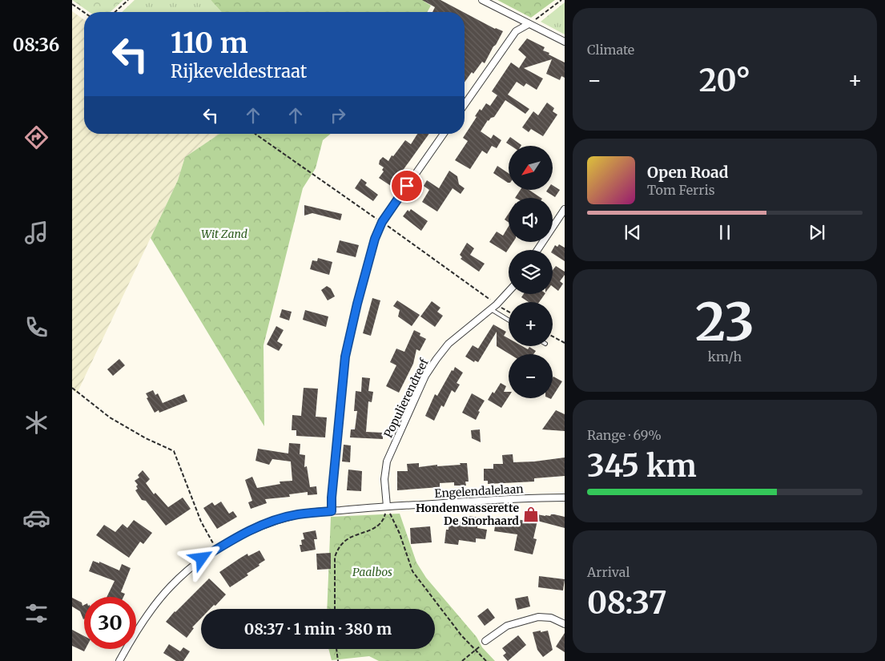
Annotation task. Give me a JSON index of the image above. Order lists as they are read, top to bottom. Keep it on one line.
{"streets":{"street":["Populierendreef","Engelendalelaan"]},"crossings":[["Populierendreef","Engelendalelaan"]],"parks":["Wit Zand","Paalbos"],"places":{"shop":["Hondenwasserette De Snorhaard"]},"north":"bottom left","page":{"tabs":"08:36","tile":["Climate",["23","km/h"],["Range · 69%","345 km"],["Arrival","08:37"]],"turn":["110 m","Rijkeveldestraat"],"heat":["−","20°","+"],"map_buttons":["+","−"],"song":["Open Road","Tom Ferris"],"limit":"30","trip":"08:37 · 1 min · 380 m"}}
